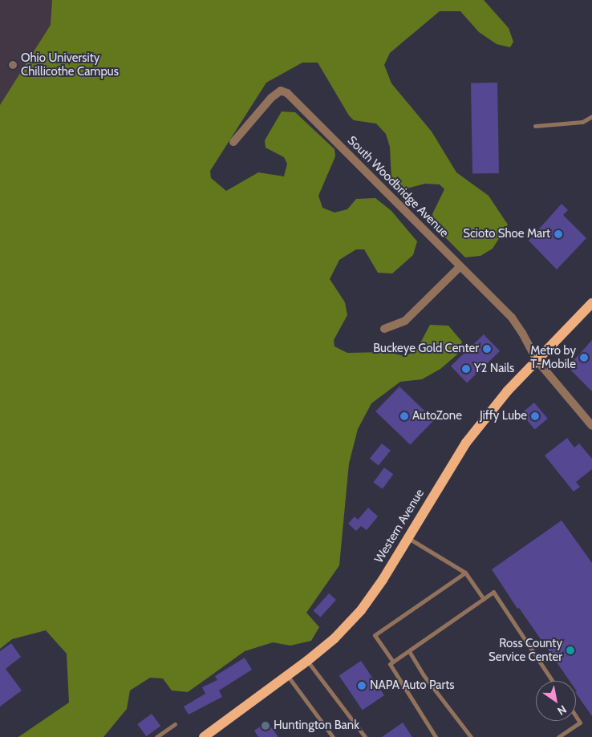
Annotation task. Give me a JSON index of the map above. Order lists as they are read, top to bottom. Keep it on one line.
{"streets":{"main road":["Western Avenue"],"street":["South Woodbridge Avenue"]},"crossings":[["South Woodbridge Avenue","Western Avenue"]],"places":["Ohio University Chillicothe Campus","Scioto Shoe Mart","Buckeye Gold Center","Metro by T-Mobile","Y2 Nails","AutoZone","Jiffy Lube","Ross County Service Center","NAPA Auto Parts","Huntington Bank"],"north":"bottom right"}
